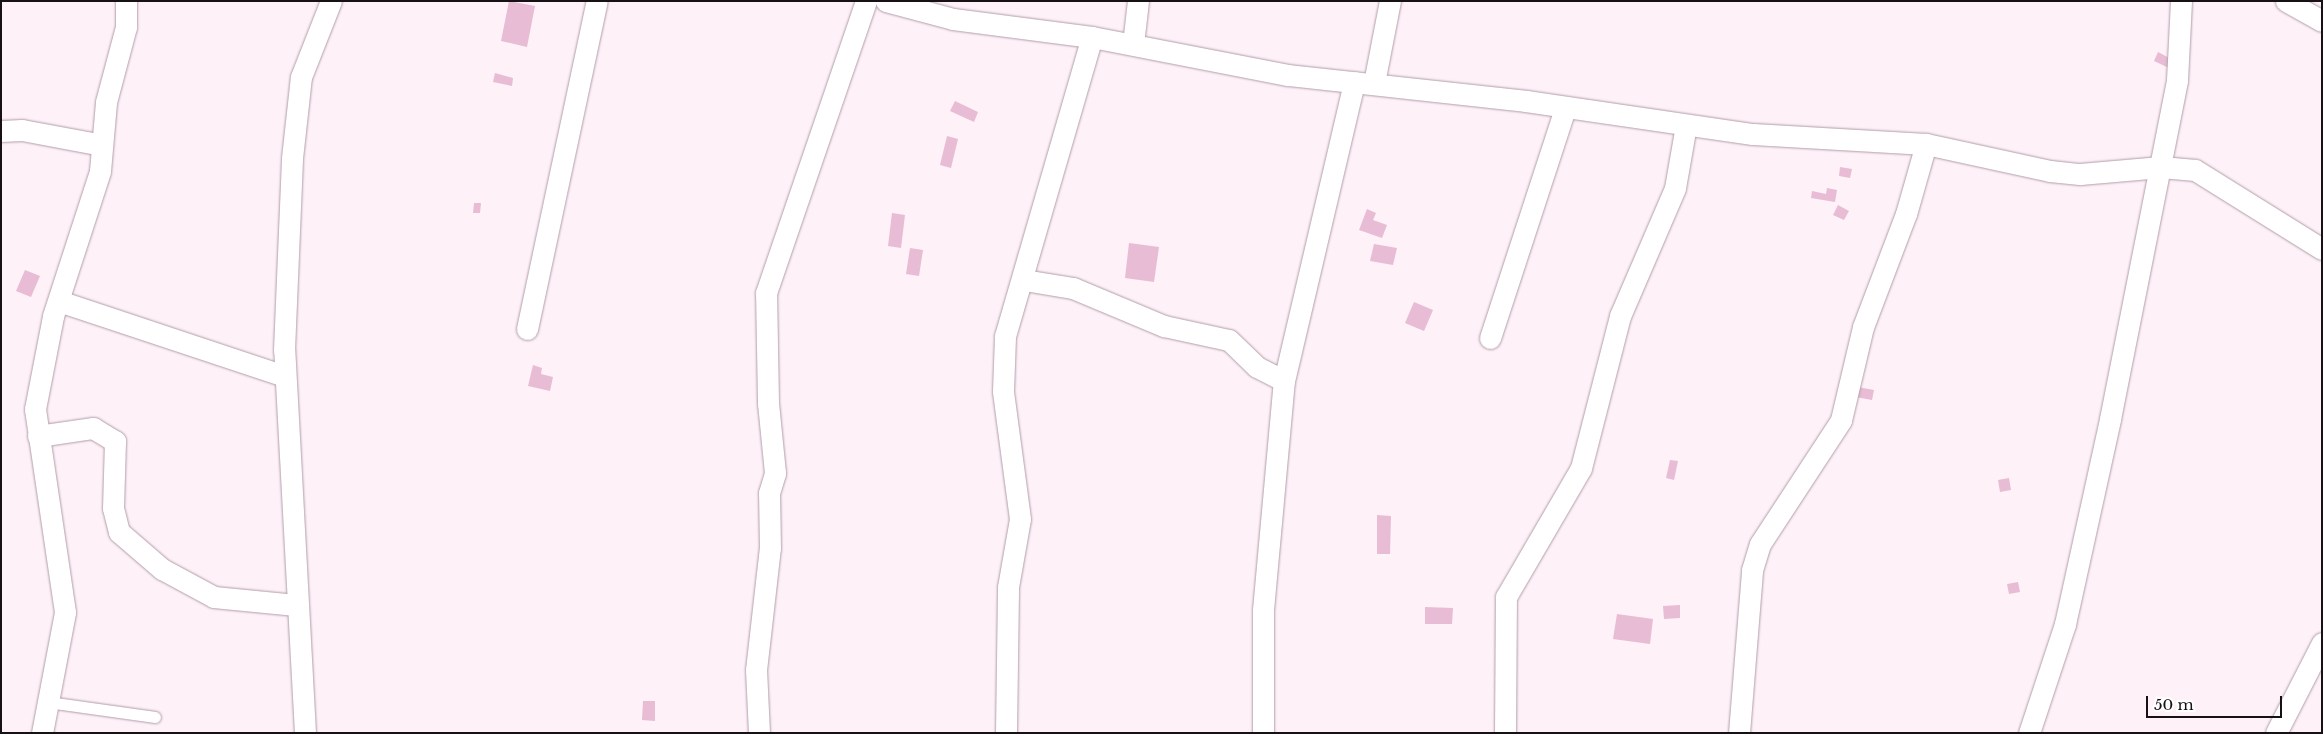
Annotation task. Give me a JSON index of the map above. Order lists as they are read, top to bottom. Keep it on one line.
{"scale_bar":"50 m"}
